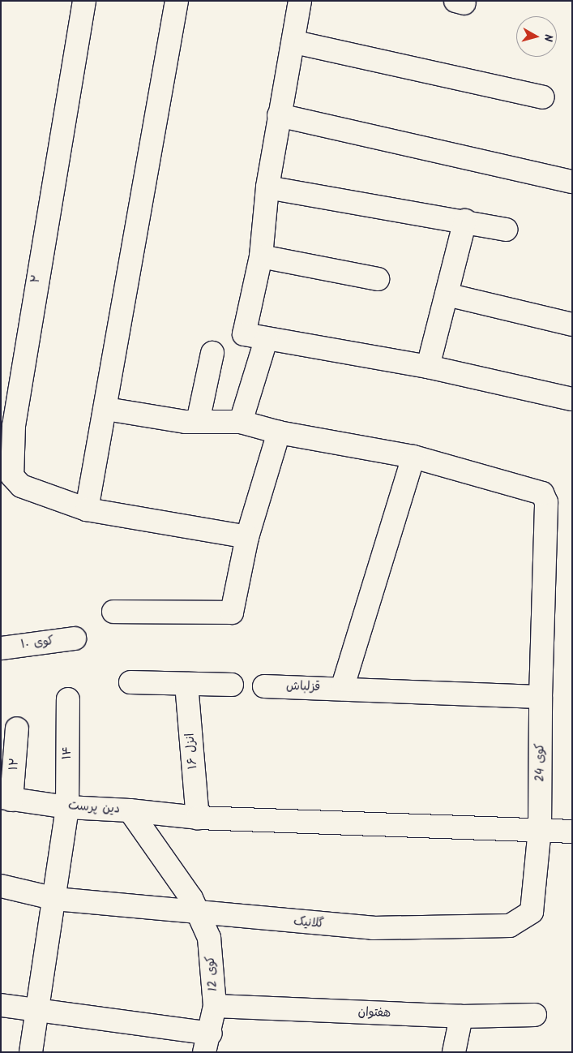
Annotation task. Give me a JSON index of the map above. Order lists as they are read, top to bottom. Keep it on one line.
{"streets":{"street":["۲","کوی ۱۰","قزلباش","۱۶ انزل","۱۴","کوی 24","۱۲","دین پرست","گلانیک","کوی 12","هفتوان"]},"crossings":[["قزلباش","کوی 24"],["۱۴","دین پرست"],["۱۴","گلانیک"],["کوی 24","گلانیک"],["۱۲","دین پرست"],["دین پرست","گلانیک"],["دین پرست","کوی 12"],["گلانیک","کوی 12"],["کوی 12","هفتوان"]],"north":"right"}
